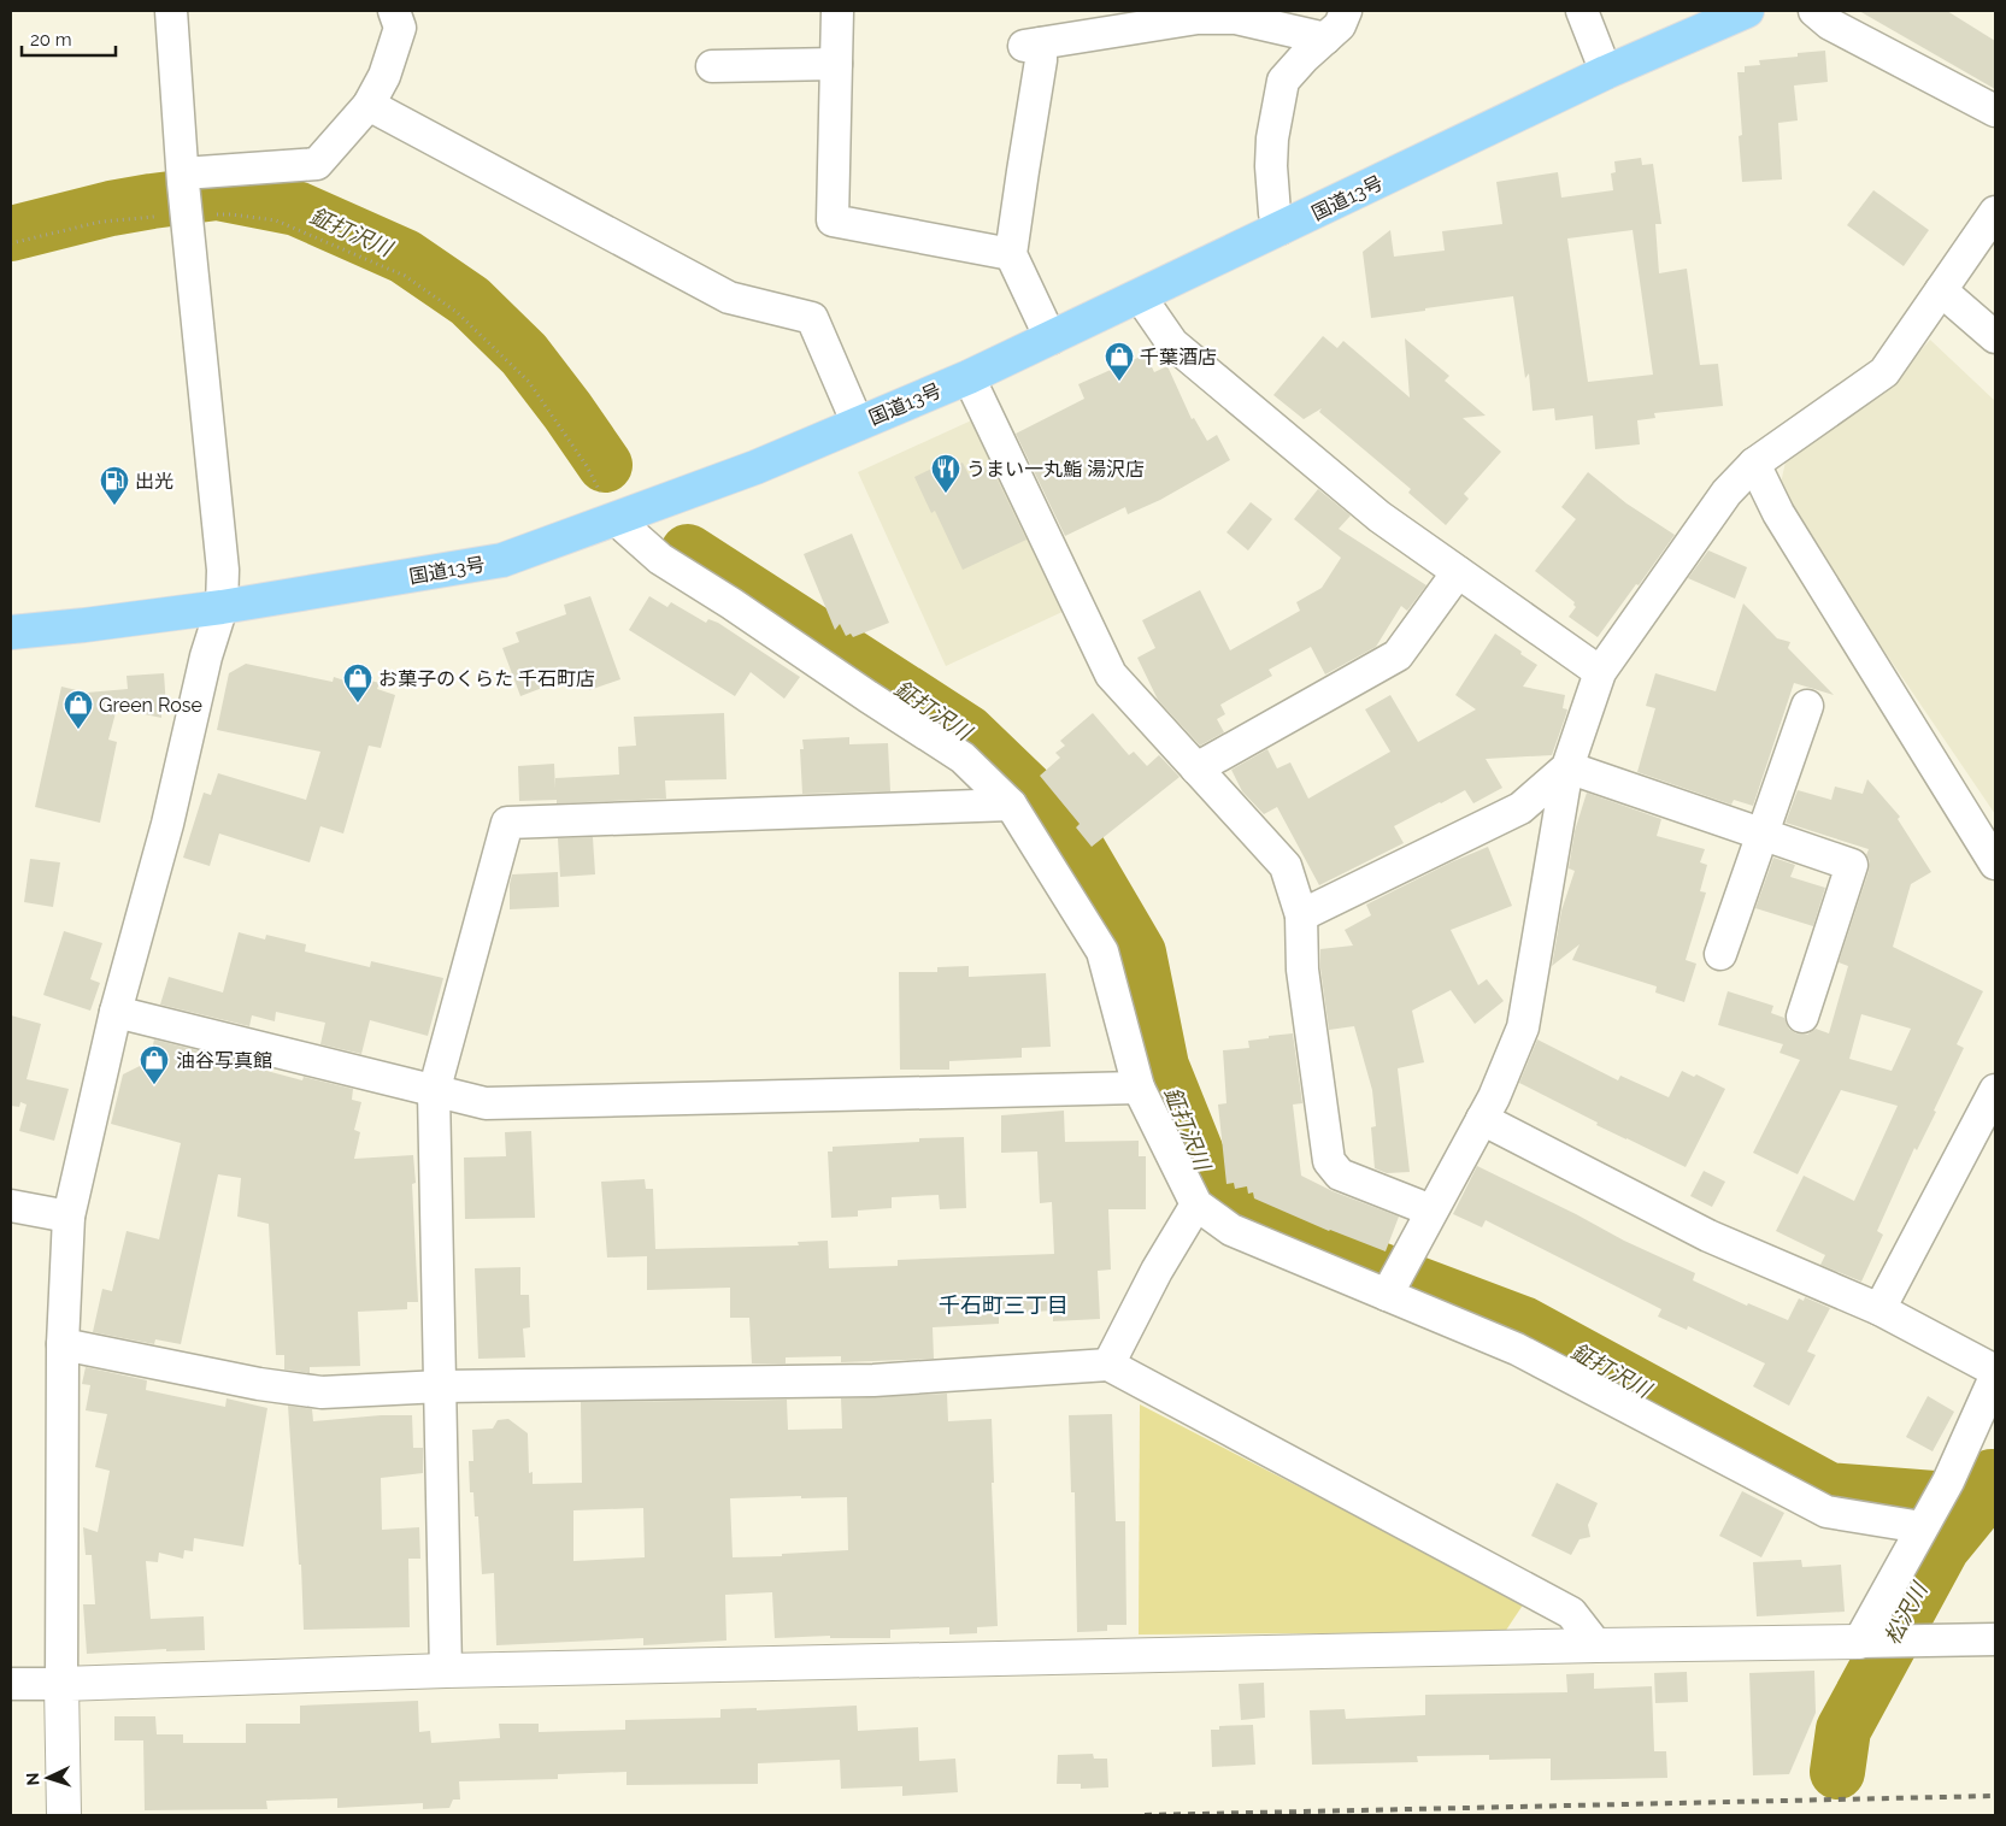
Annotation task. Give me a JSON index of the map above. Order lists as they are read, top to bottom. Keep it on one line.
{"streets":{"highway":["国道13号"]},"districts":["千石町三丁目"],"water":["鉦打沢川","松沢川"],"places":{"shop":["千葉酒店","お菓子のくらた 千石町店","Green Rose","油谷写真館"],"restaurant":["うまい一丸鮨 湯沢店"],"fuel station":["出光"]},"scale_bar":"20 m","north":"left"}
